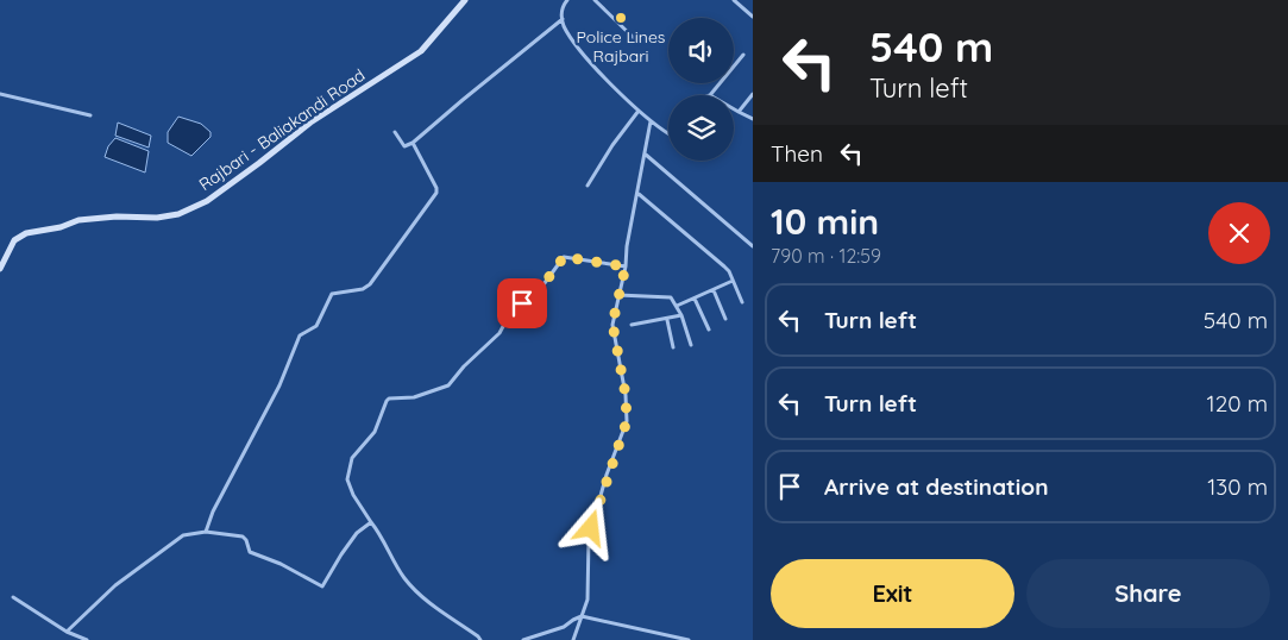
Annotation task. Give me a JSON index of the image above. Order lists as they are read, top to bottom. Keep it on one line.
{"streets":{"main road":["Rajbari - Baliakandi Road"]},"places":["Police Lines Rajbari"],"page":{"turn":["540 m","Turn left"],"then":"Then","heading":["10 min","790 m · 12:59"],"list":[{"name":"Turn left","value":"540 m"},{"name":"Turn left","value":"120 m"},{"name":"Arrive at destination","value":"130 m"}],"buttons":["Exit","Share"]}}
